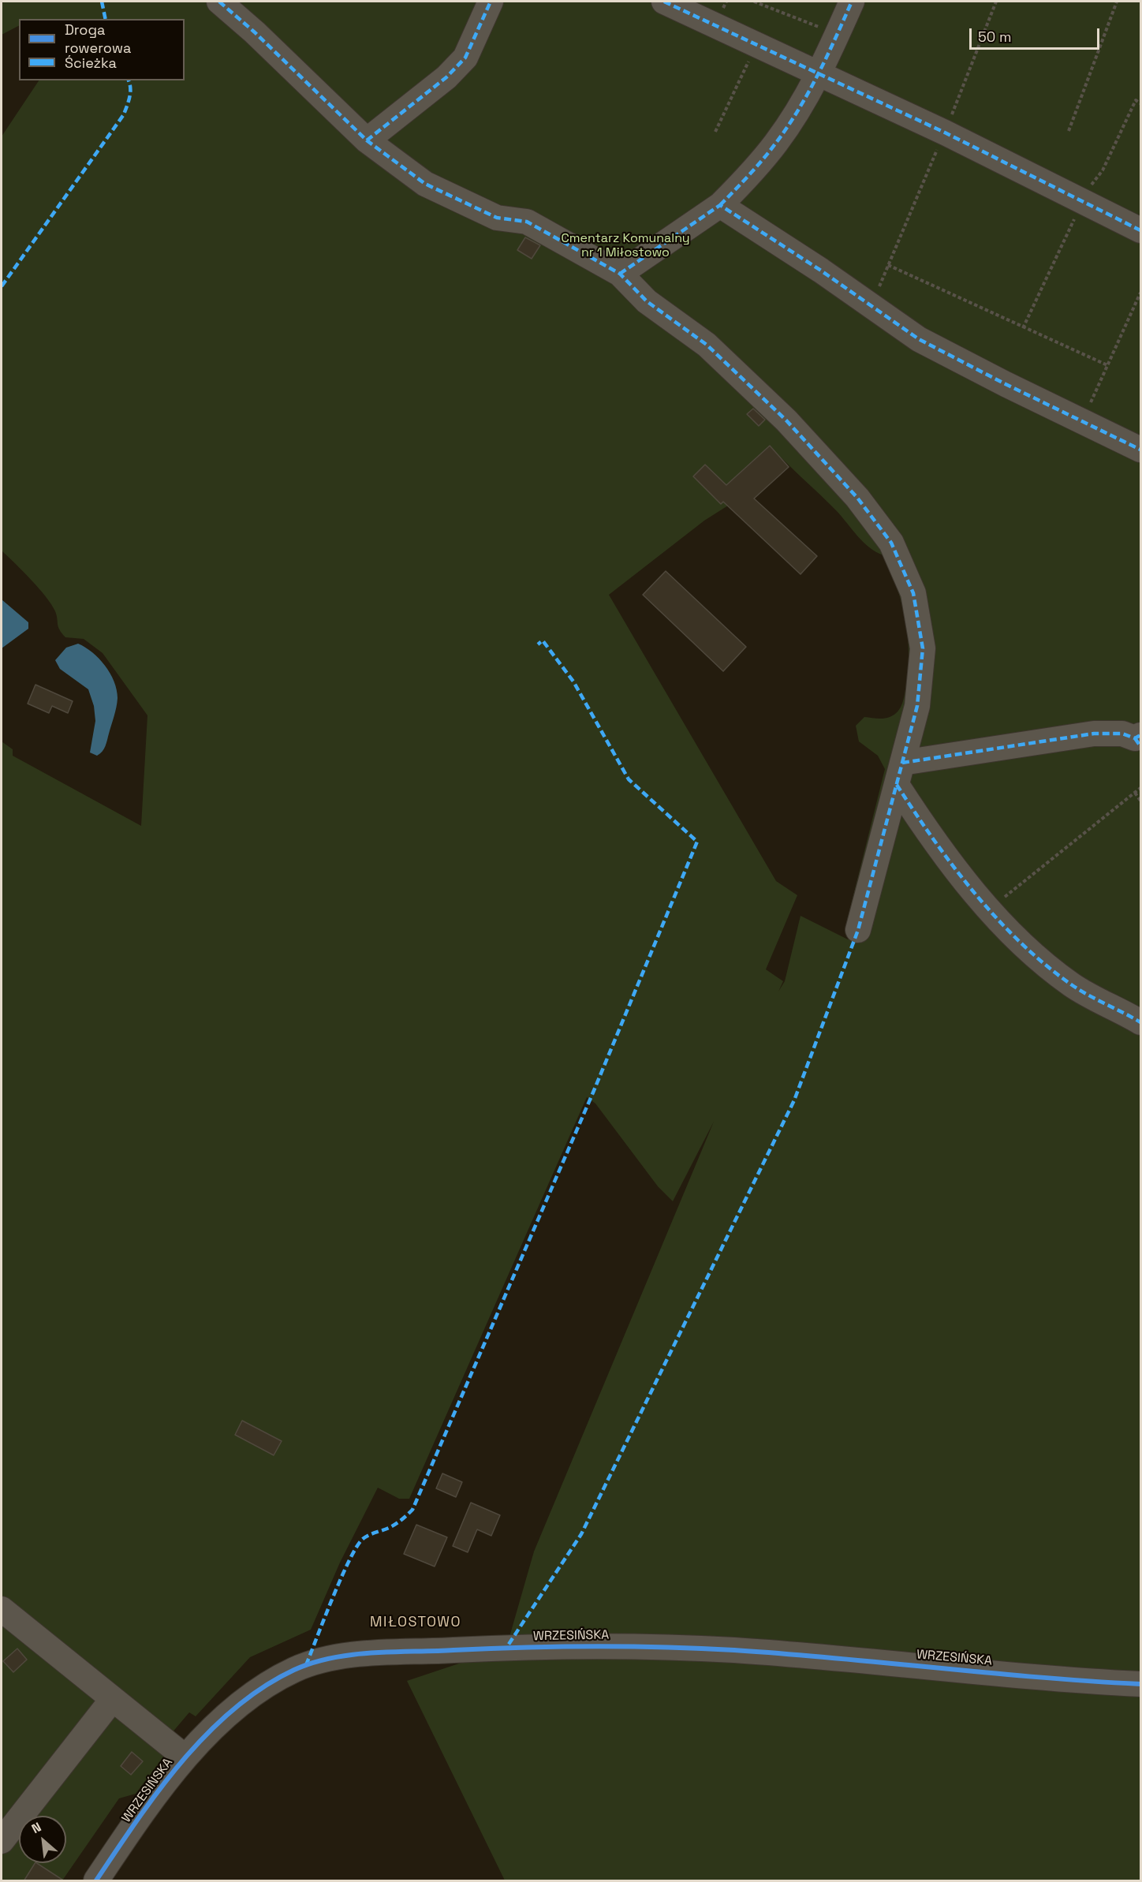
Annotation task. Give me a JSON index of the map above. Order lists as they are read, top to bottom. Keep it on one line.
{"streets":{"street":["WRZESIŃSKA"]},"districts":["MIŁOSTOWO"],"parks":["Cmentarz Komunalny nr 1 Miłostowo"],"legend":["Droga rowerowa","Ścieżka"],"scale_bar":"50 m","north":"top left"}
